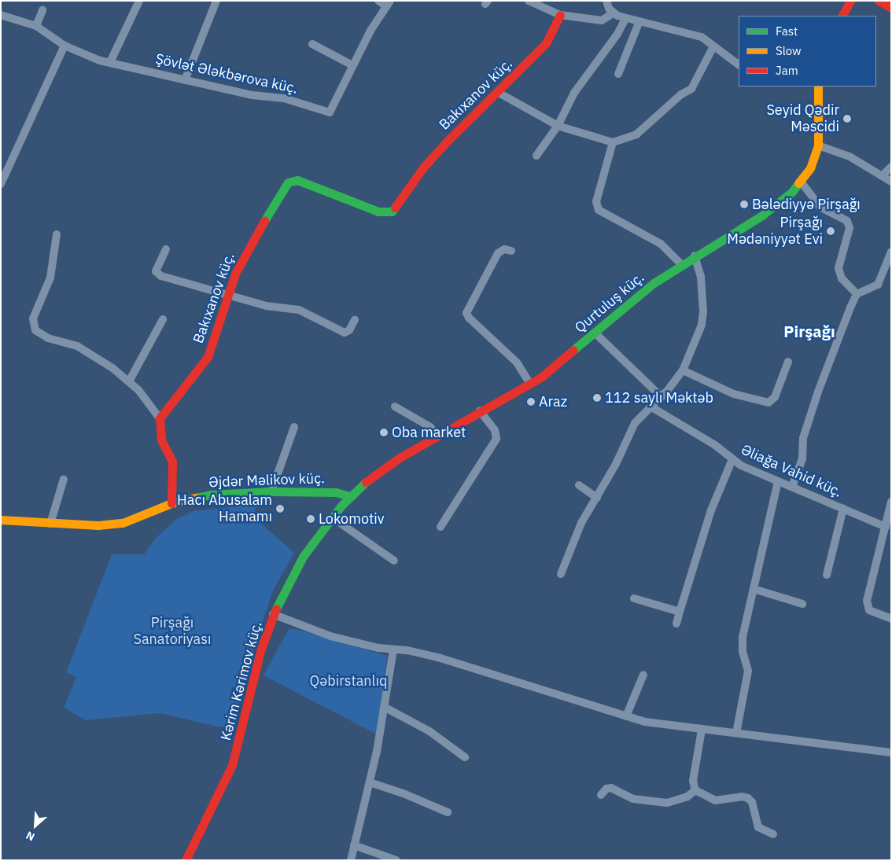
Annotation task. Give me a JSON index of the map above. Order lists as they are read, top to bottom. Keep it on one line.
{"streets":{"street":["Şövlət Ələkbərova küç.","Bakıxanov küç.","Qurtuluş küç.","Əliağa Vahid küç.","Əjdər Məlikov küç.","Kərim Kərimov küç."]},"crossings":[["Qurtuluş küç.","Əjdər Məlikov küç."],["Qurtuluş küç.","Kərim Kərimov küç."],["Əjdər Məlikov küç.","Kərim Kərimov küç."]],"districts":["Pirşağı"],"parks":["Pirşağı Sanatoriyası","Qəbirstanlıq"],"places":["Seyid Qədir Məscidi","Bələdiyyə Pirşağı","Pirşağı Mədəniyyət Evi","112 saylı Məktəb","Araz","Oba market","Hacı Abusalam Hamamı","Lokomotiv"],"legend":["Fast","Slow","Jam"],"north":"bottom left"}
